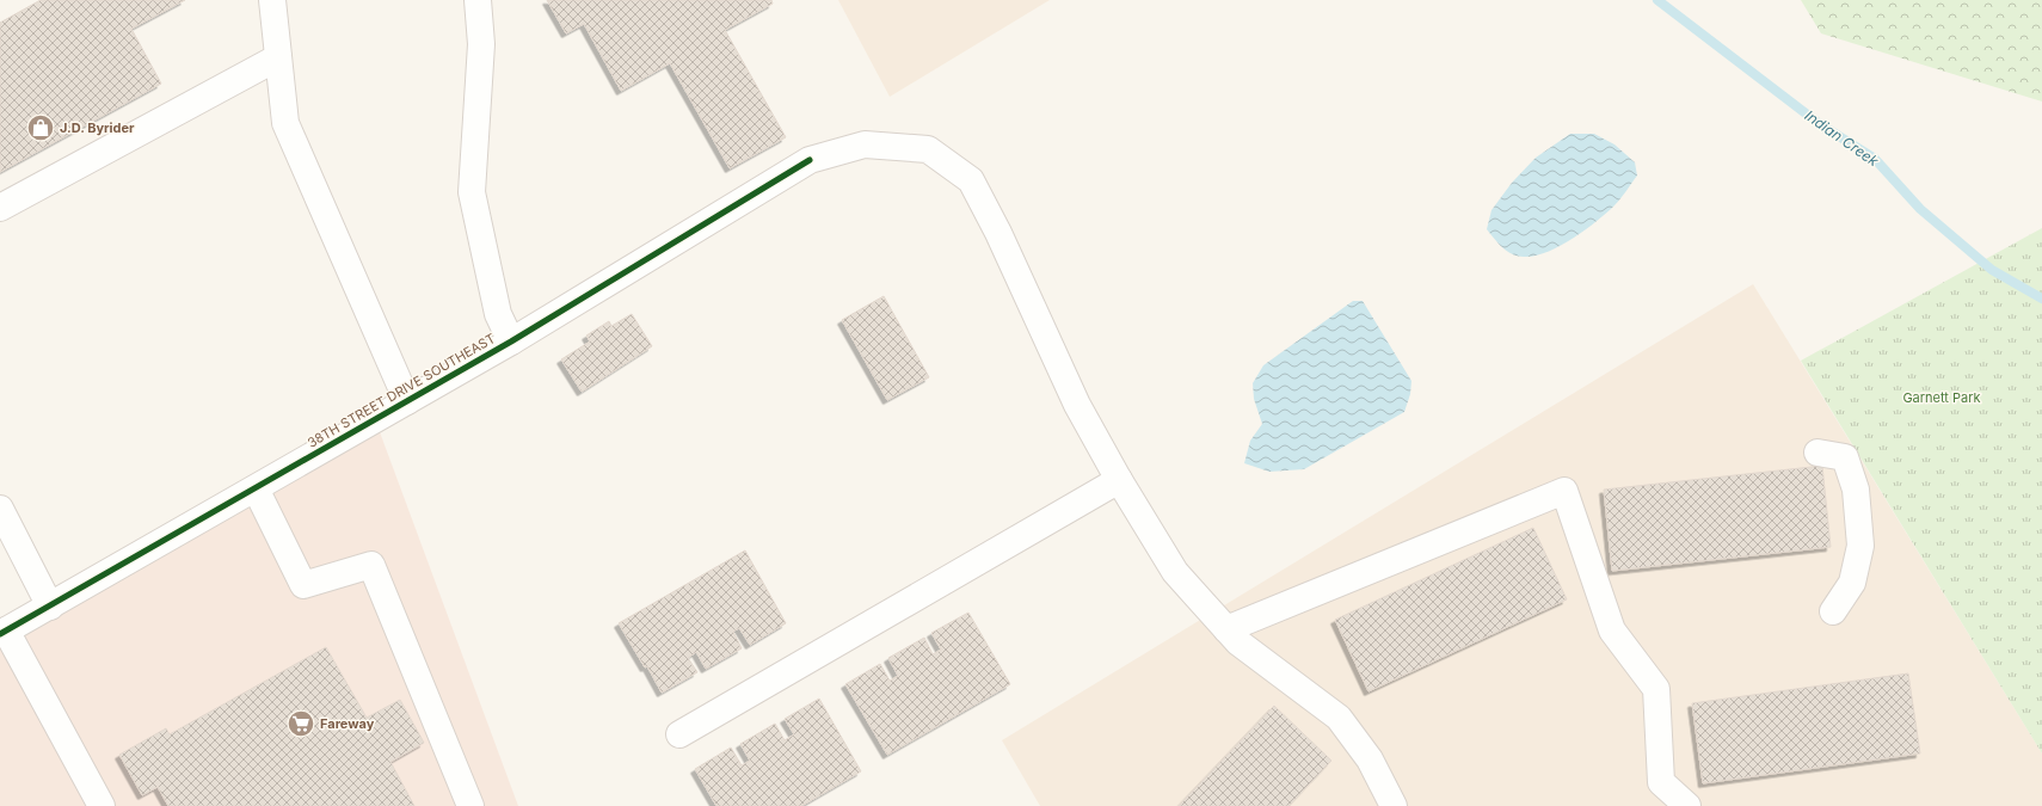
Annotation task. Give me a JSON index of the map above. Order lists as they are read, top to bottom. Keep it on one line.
{"streets":{"street":["38TH STREET DRIVE SOUTHEAST"]},"water":["Indian Creek"],"parks":["Garnett Park"],"places":{"shop":["J.D. Byrider"],"supermarket":["Fareway"]}}
